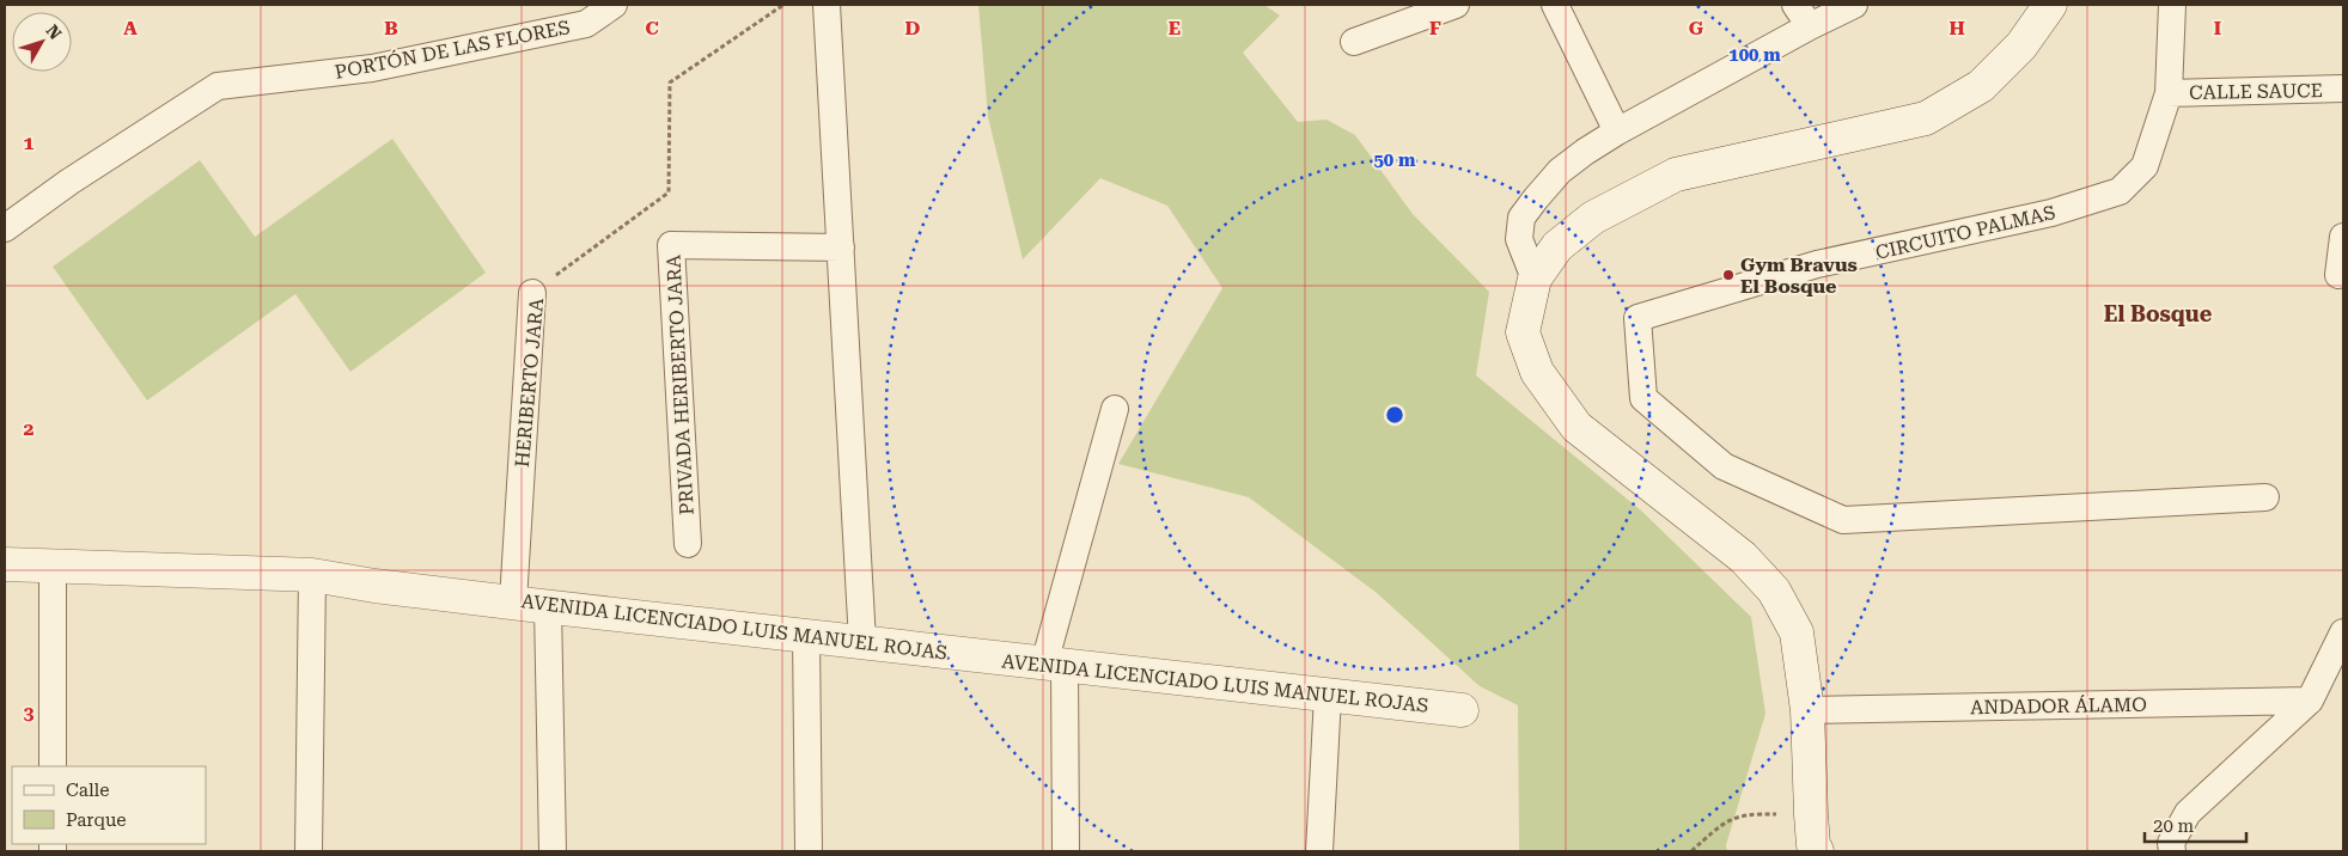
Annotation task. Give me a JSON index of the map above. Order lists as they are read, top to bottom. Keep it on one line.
{"streets":{"street":["PORTÓN DE LAS FLORES","CALLE SAUCE","CIRCUITO PALMAS","HERIBERTO JARA","PRIVADA HERIBERTO JARA","AVENIDA LICENCIADO LUIS MANUEL ROJAS","ANDADOR ÁLAMO"]},"crossings":[["CALLE SAUCE","CIRCUITO PALMAS"],["HERIBERTO JARA","AVENIDA LICENCIADO LUIS MANUEL ROJAS"]],"districts":["El Bosque"],"places":["Gym Bravus El Bosque"],"legend":["Calle","Parque"],"scale_bar":"20 m","north":"top right","grid":{"columns":["A","B","C","D","E","F","G","H","I"],"rows":["1","2","3"]},"rings":["100 m","50 m"]}
